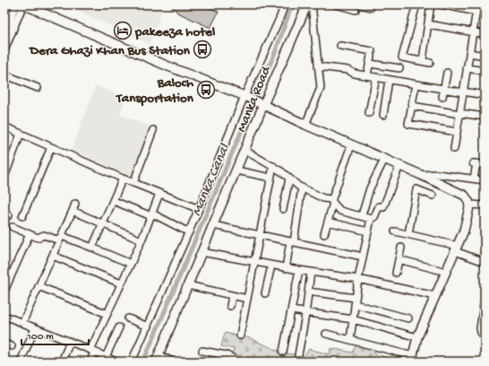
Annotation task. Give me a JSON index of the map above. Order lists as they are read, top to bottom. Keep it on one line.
{"streets":{"main road":["Manka Road"]},"water":["Manka Canal"],"places":{"hotel":["pakeeza hotel"],"bus stop":["Dera Ghazi Khan Bus Station","Baloch Tansportation"]},"scale_bar":"100 m"}
